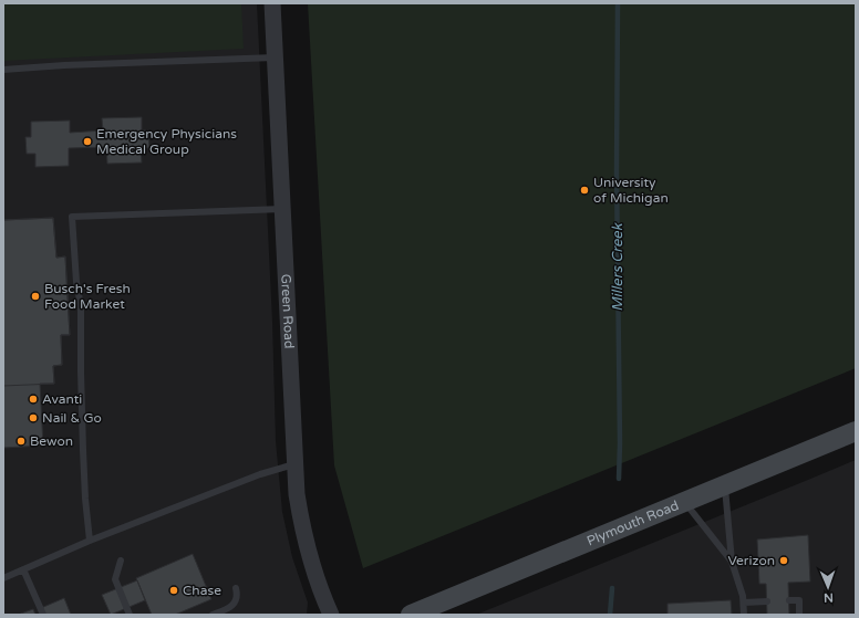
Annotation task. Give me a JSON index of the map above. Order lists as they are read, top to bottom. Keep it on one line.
{"streets":{"main road":["Plymouth Road"],"street":["Green Road"]},"water":["Millers Creek"],"places":["Emergency Physicians Medical Group","University of Michigan","Busch's Fresh Food Market","Avanti","Nail & Go","Bewon","Verizon","Chase"],"north":"bottom"}
